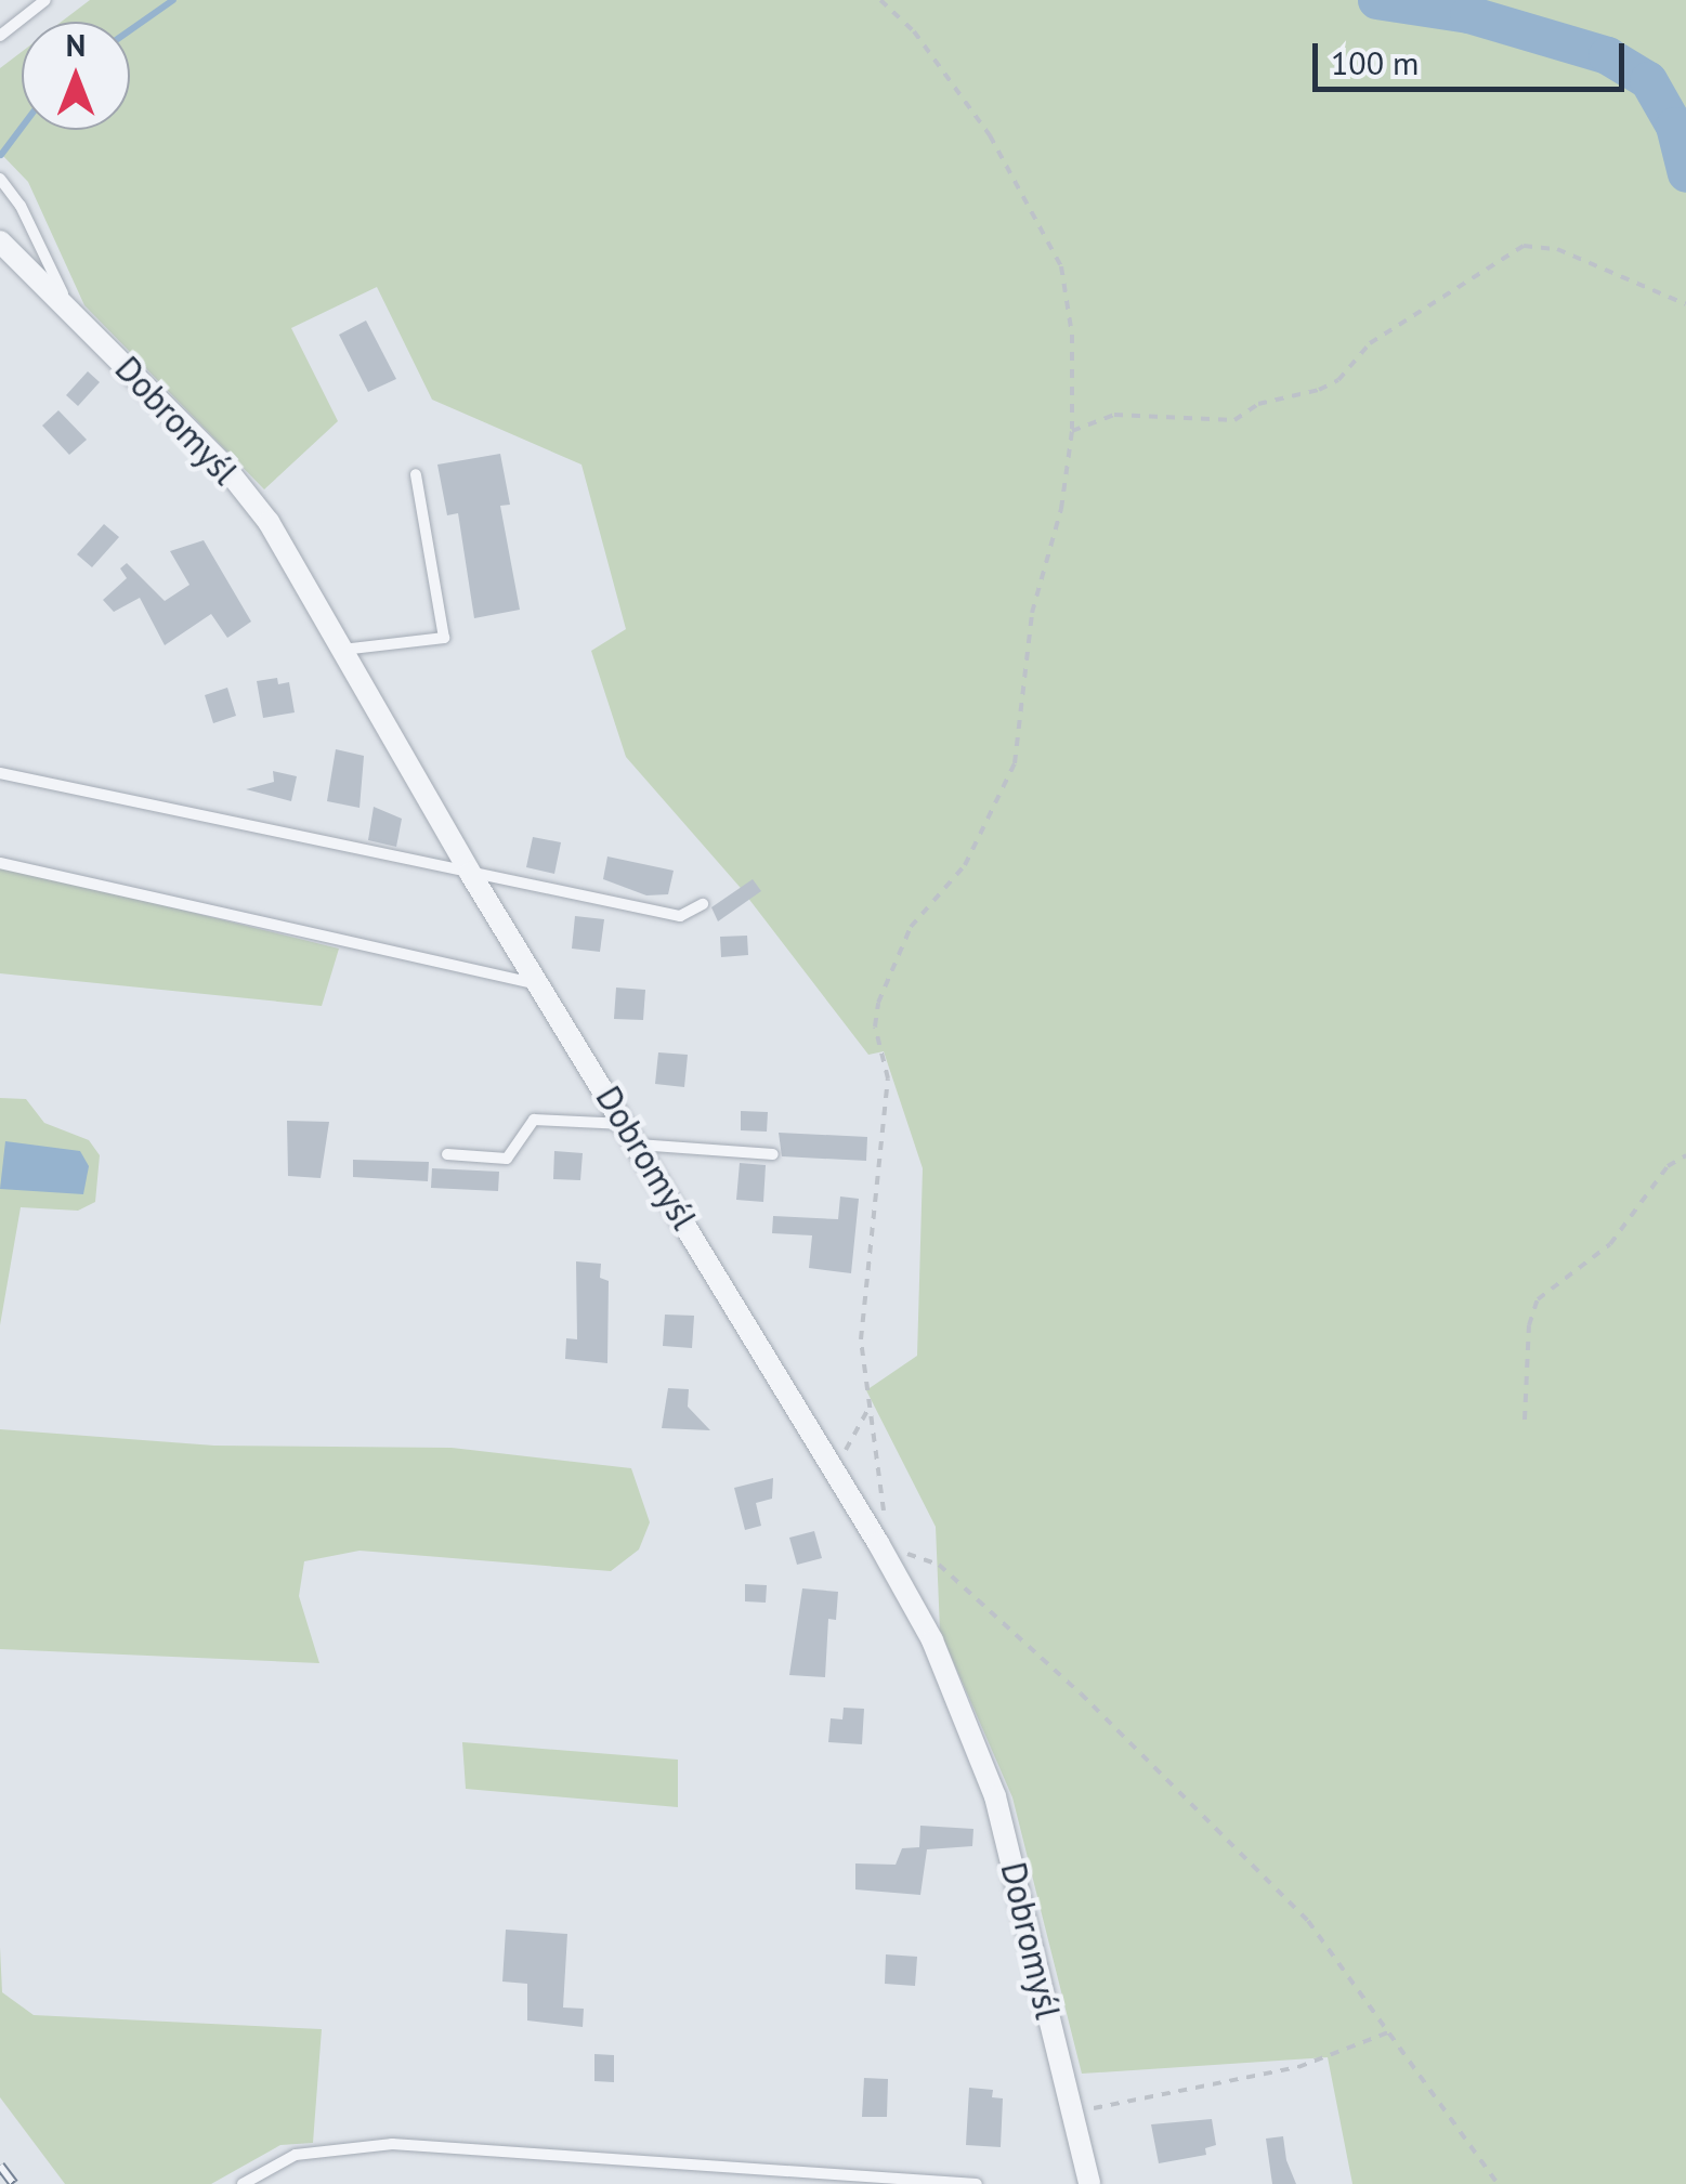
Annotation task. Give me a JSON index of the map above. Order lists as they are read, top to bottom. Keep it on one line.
{"streets":{"street":["Dobromyśl"]},"scale_bar":"100 m","north":"top"}
